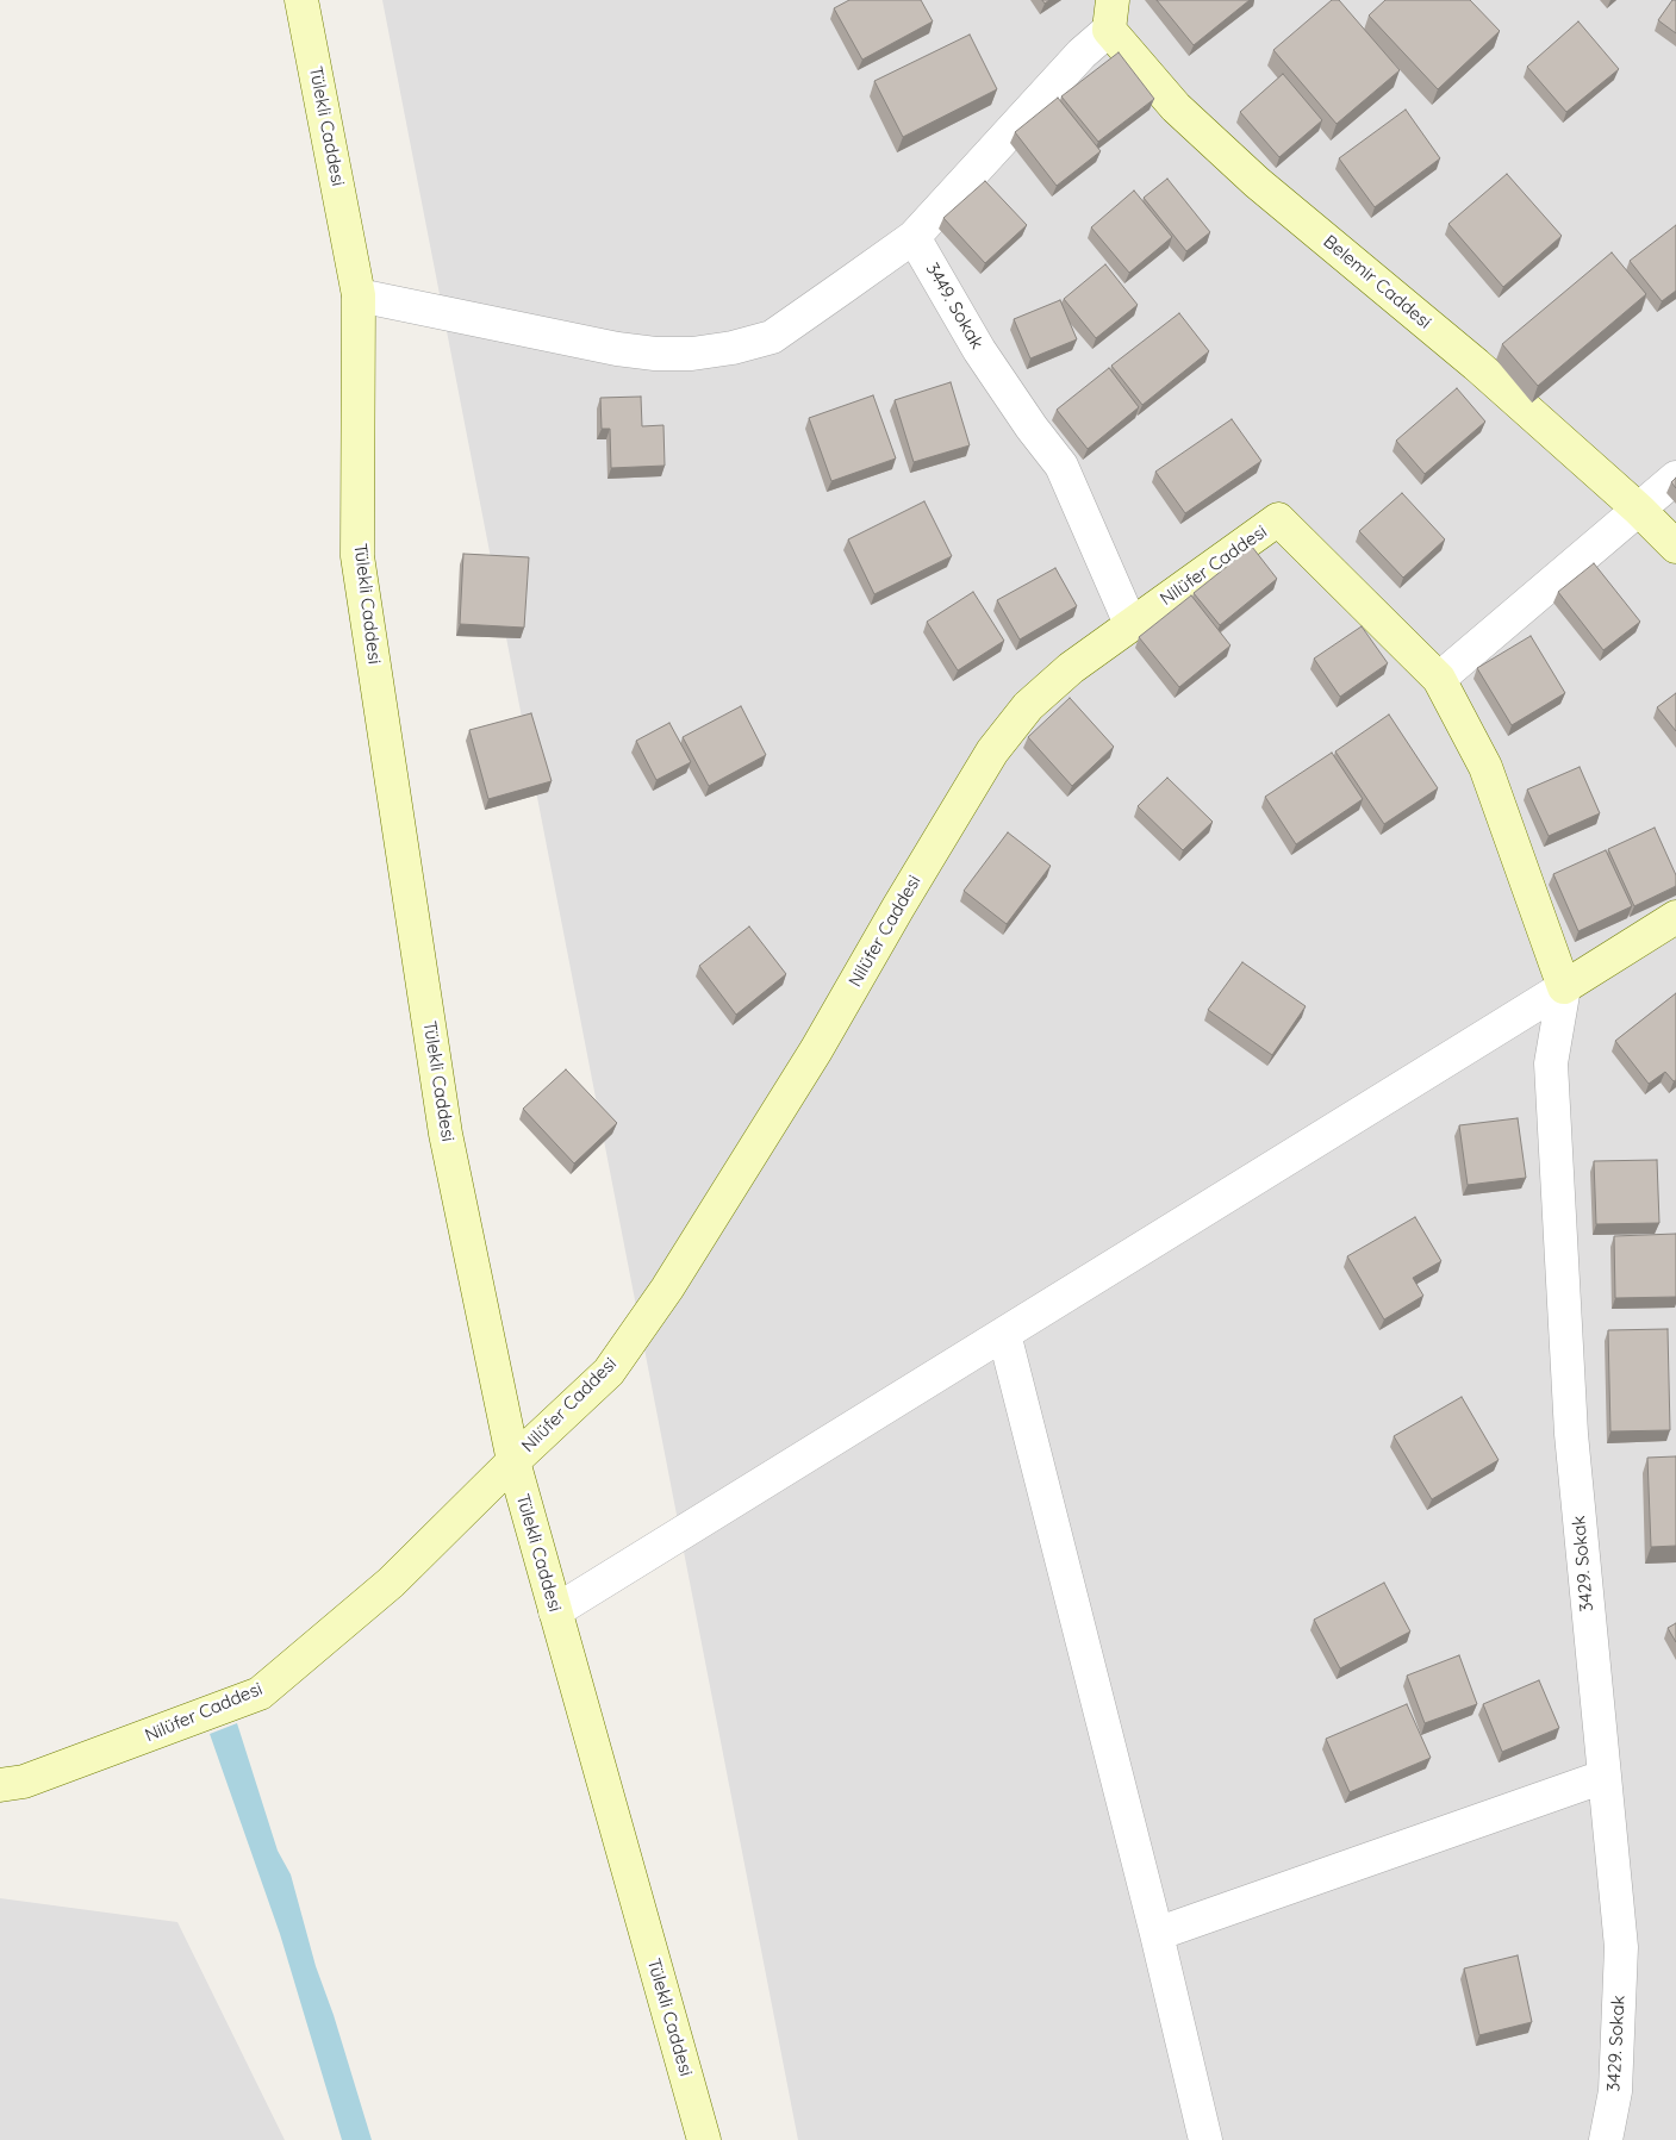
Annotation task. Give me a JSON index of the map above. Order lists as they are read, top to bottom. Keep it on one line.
{"streets":{"street":["Tülekli Caddesi","Belemir Caddesi","3449. Sokak","Nilüfer Caddesi","3429. Sokak"]},"crossings":[["Tülekli Caddesi","Nilüfer Caddesi"],["3449. Sokak","Nilüfer Caddesi"],["Nilüfer Caddesi","3429. Sokak"]]}
